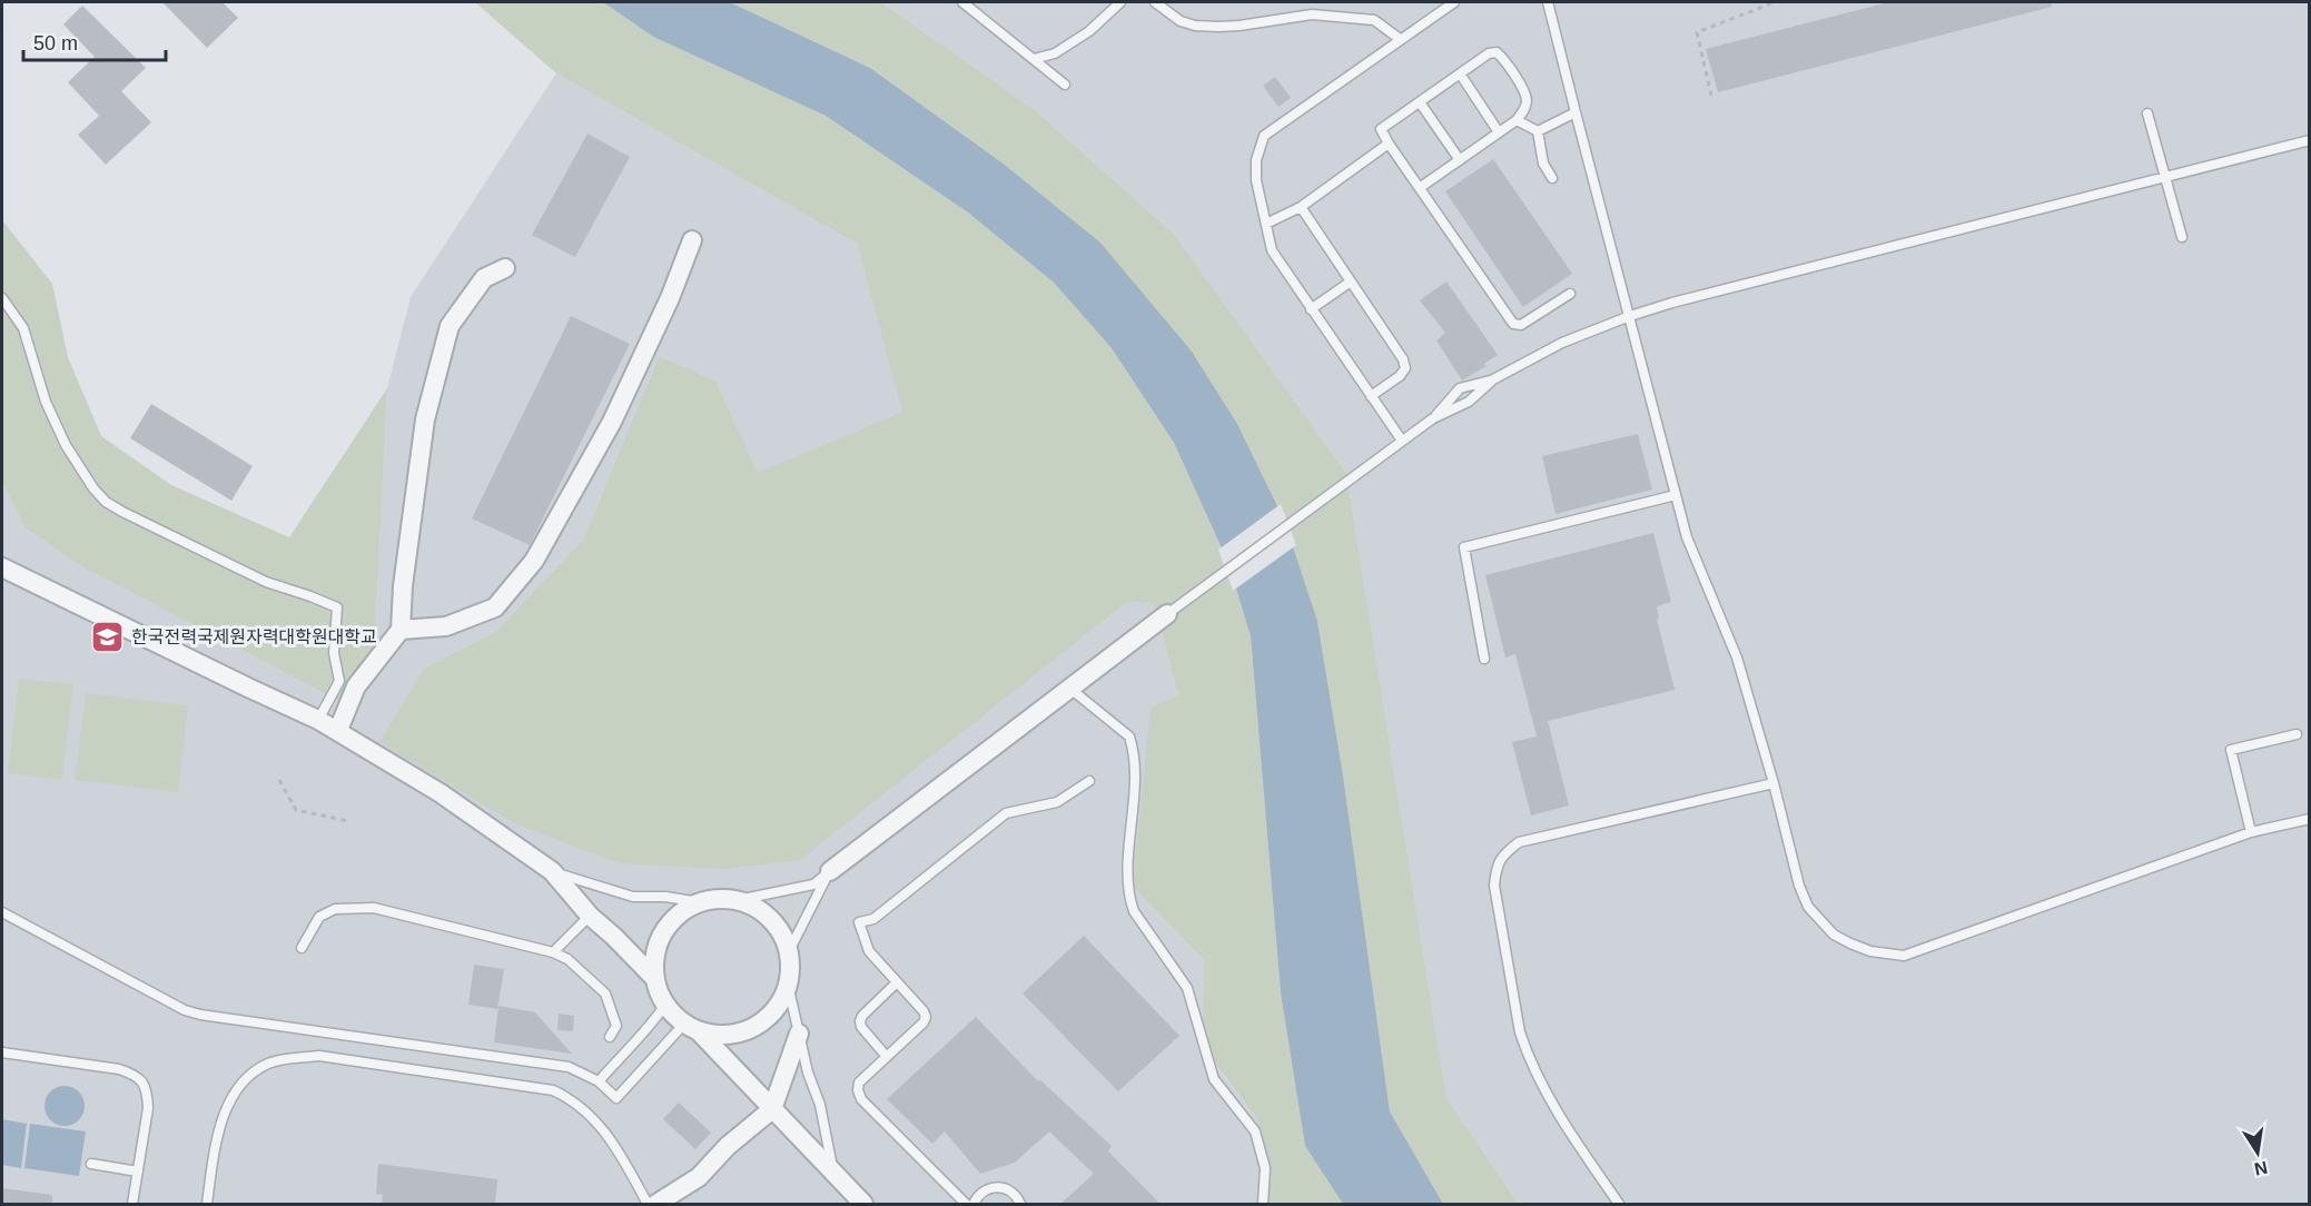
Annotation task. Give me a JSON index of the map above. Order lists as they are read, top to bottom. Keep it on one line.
{"places":{"school or university":["한국전력국제원자력대학원대학교"]},"scale_bar":"50 m","north":"bottom"}
